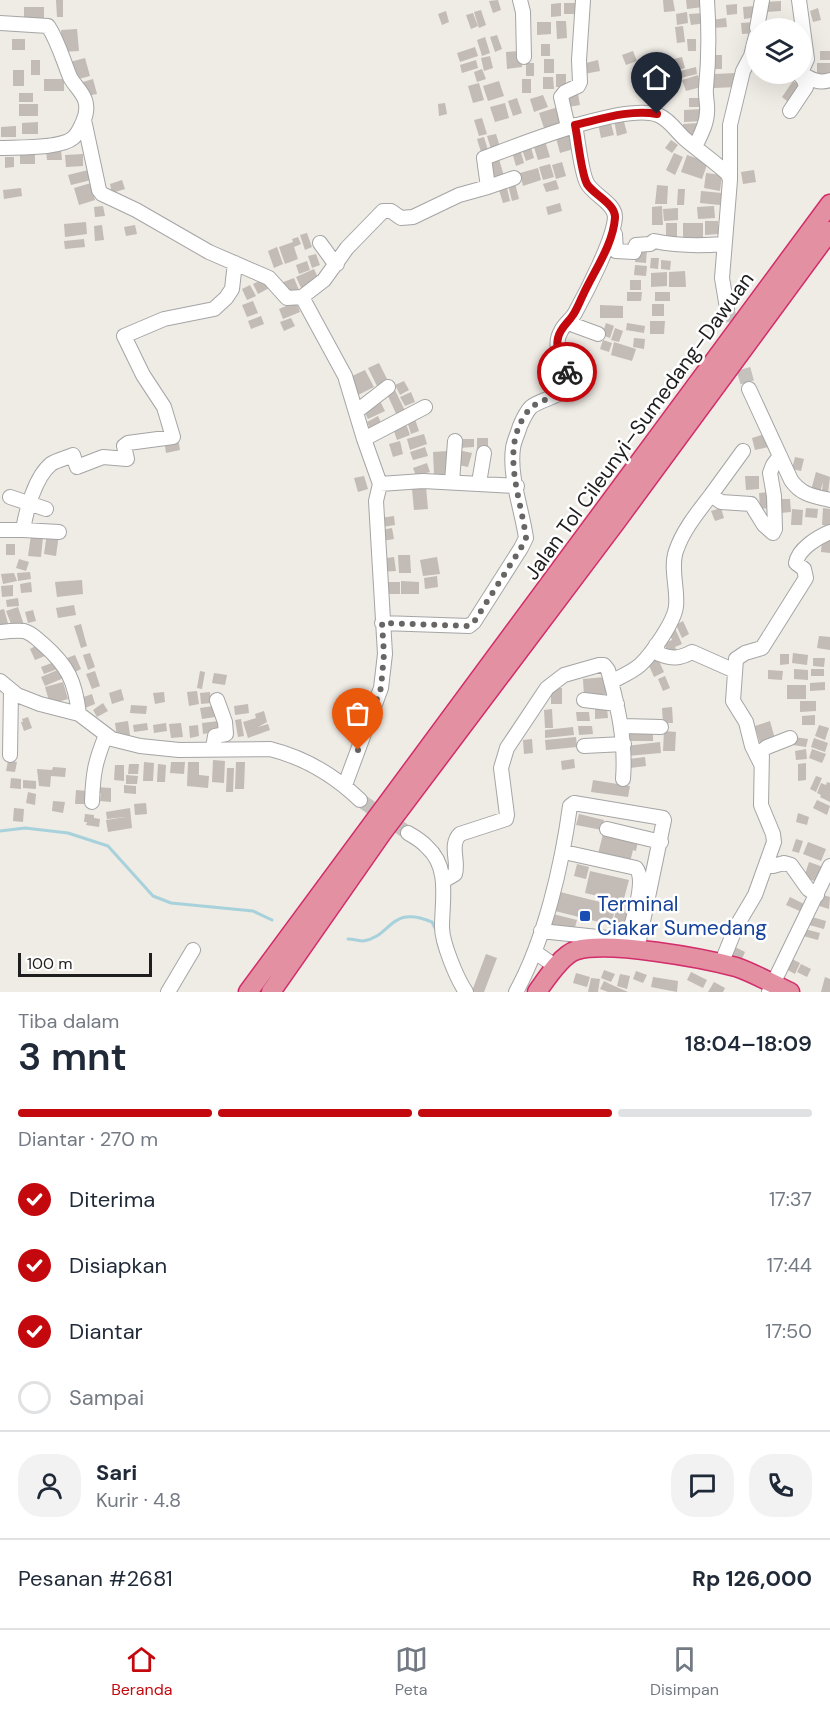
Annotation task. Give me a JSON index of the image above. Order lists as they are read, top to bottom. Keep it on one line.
{"streets":{"highway":["Jalan Tol Cileunyi–Sumedang–Dawuan"]},"places":{"transit":["Terminal Ciakar Sumedang"]},"scale_bar":"100 m","page":{"scale":"100 m","heading":["3 mnt","Tiba dalam","18:04–18:09"],"panel":["Sari","Kurir · 4.8","Pesanan #2681","Rp 126,000"],"bar":"Diantar · 270 m","list":[["Diterima","17:37"],["Disiapkan","17:44"],["Diantar","17:50"],"Sampai"],"tabs":["Beranda","Peta","Disimpan"]}}
